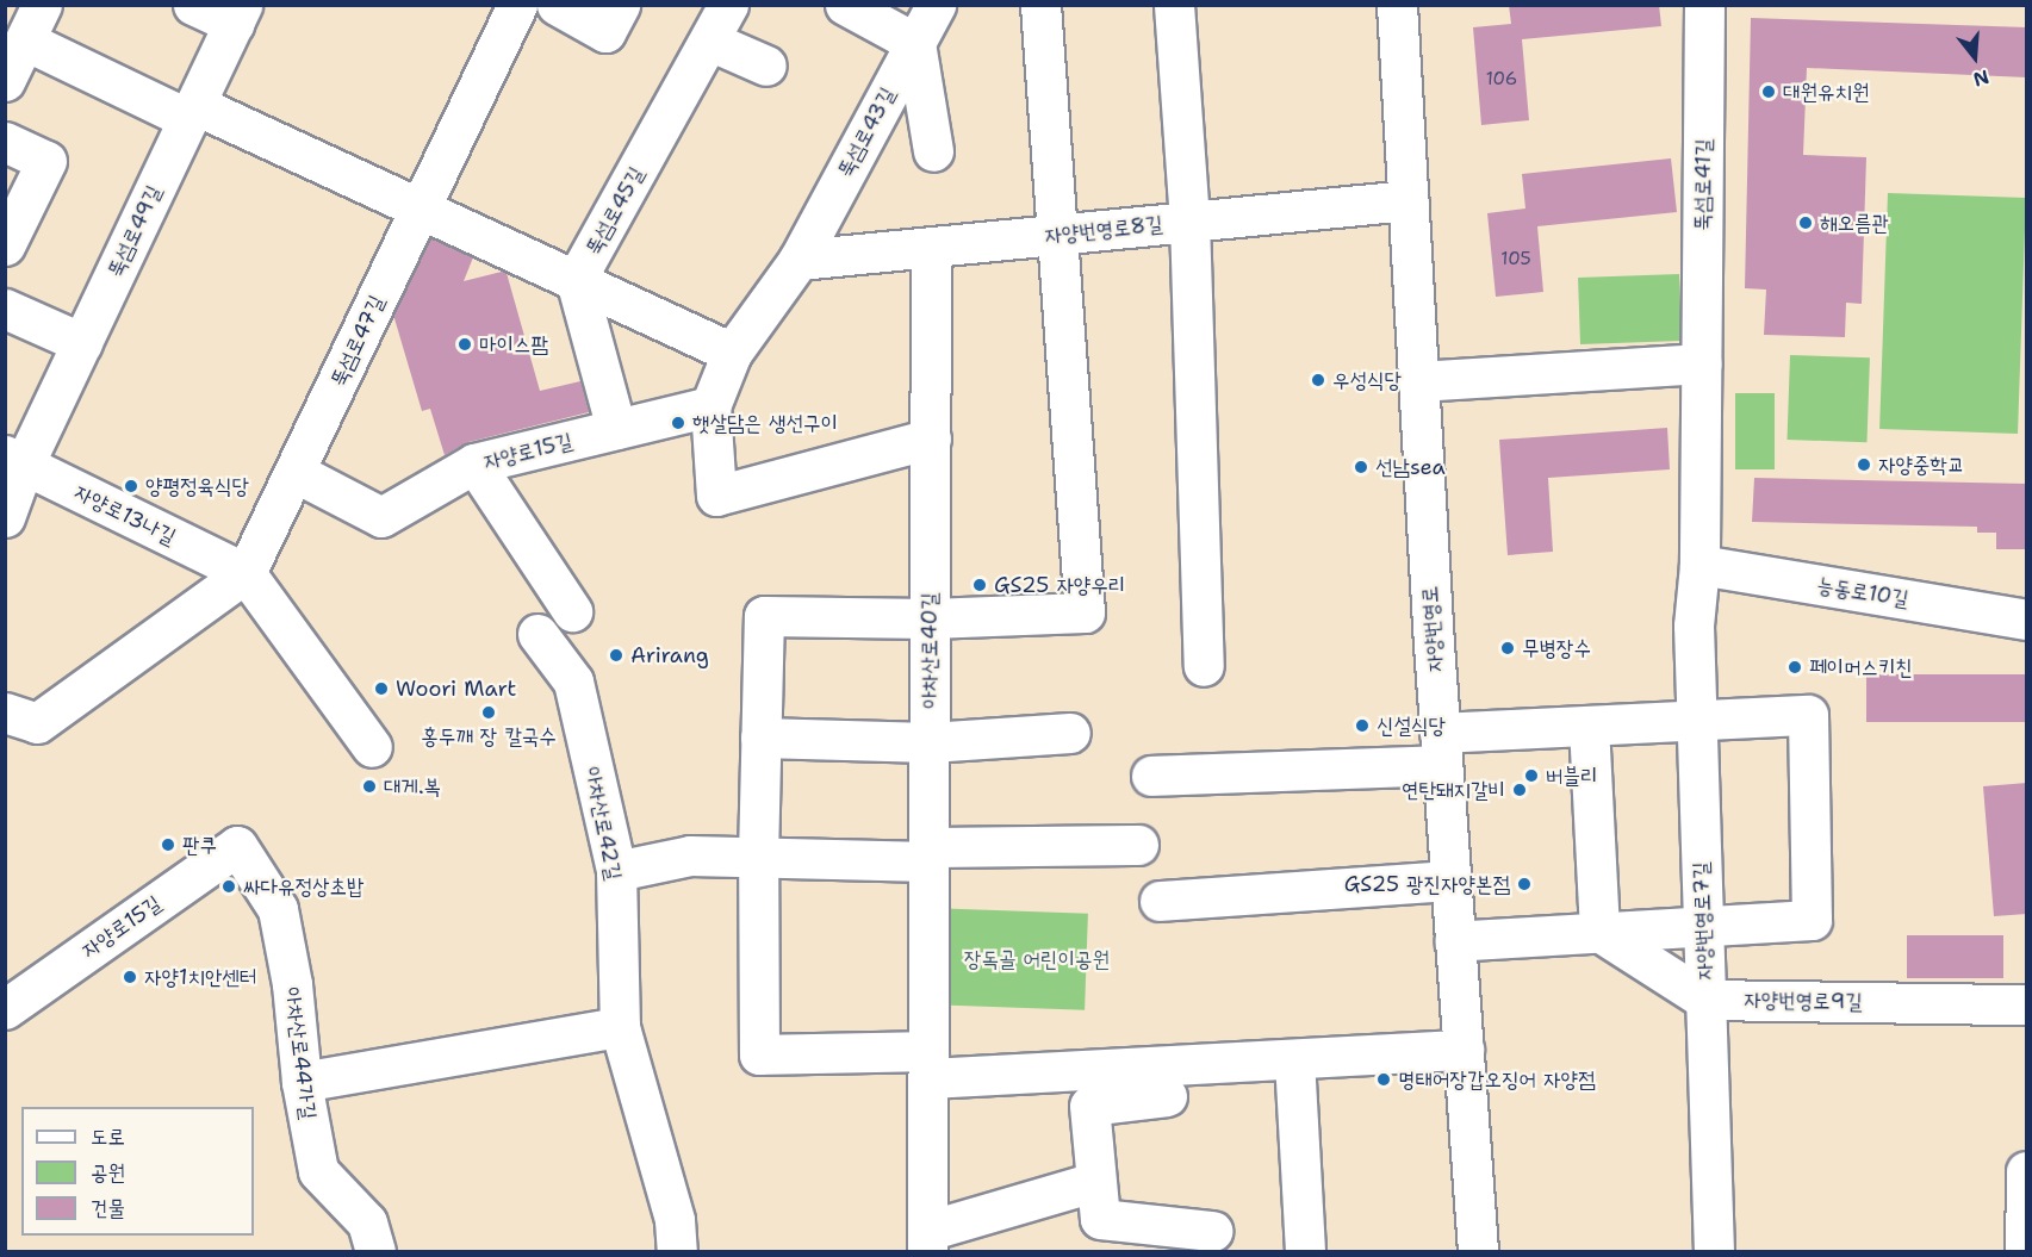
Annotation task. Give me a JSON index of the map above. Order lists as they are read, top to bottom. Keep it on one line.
{"streets":{"street":["뚝섬로43길","뚝섬로41길","뚝섬로45길","자양번영로8길","뚝섬로49길","뚝섬로47길","자양로15길","자양로13나길","능동로10길","자양번영로","아차산로40길","아차산로42길","자양번영로7길","자양번영로9길","아차산로44가길"]},"crossings":[["뚝섬로43길","자양번영로8길"],["뚝섬로41길","능동로10길"],["뚝섬로41길","자양번영로7길"],["뚝섬로45길","자양로15길"],["자양번영로8길","자양번영로"],["자양번영로8길","아차산로40길"],["뚝섬로49길","자양로13나길"],["뚝섬로47길","자양로13나길"],["자양로15길","아차산로44가길"],["능동로10길","자양번영로7길"],["자양번영로7길","자양번영로9길"]],"parks":["장독골 어린이공원"],"places":["대원유치원","해오름관","마이스팜","우성식당","햇살담은 생선구이","자양중학교","선남sea","양평정육식당","GS25 자양우리","무병장수","Arirang","페이머스키친","Woori Mart","홍두깨 장 칼국수","신설식당","버블리","대게.복","연탄돼지갈비","판쿠","GS25 광진자양본점","싸다유정상초밥","자양1치안센터","명태어장갑오징어 자양점"],"house_numbers":["106","105"],"legend":["도로","공원","건물"],"north":"bottom"}
